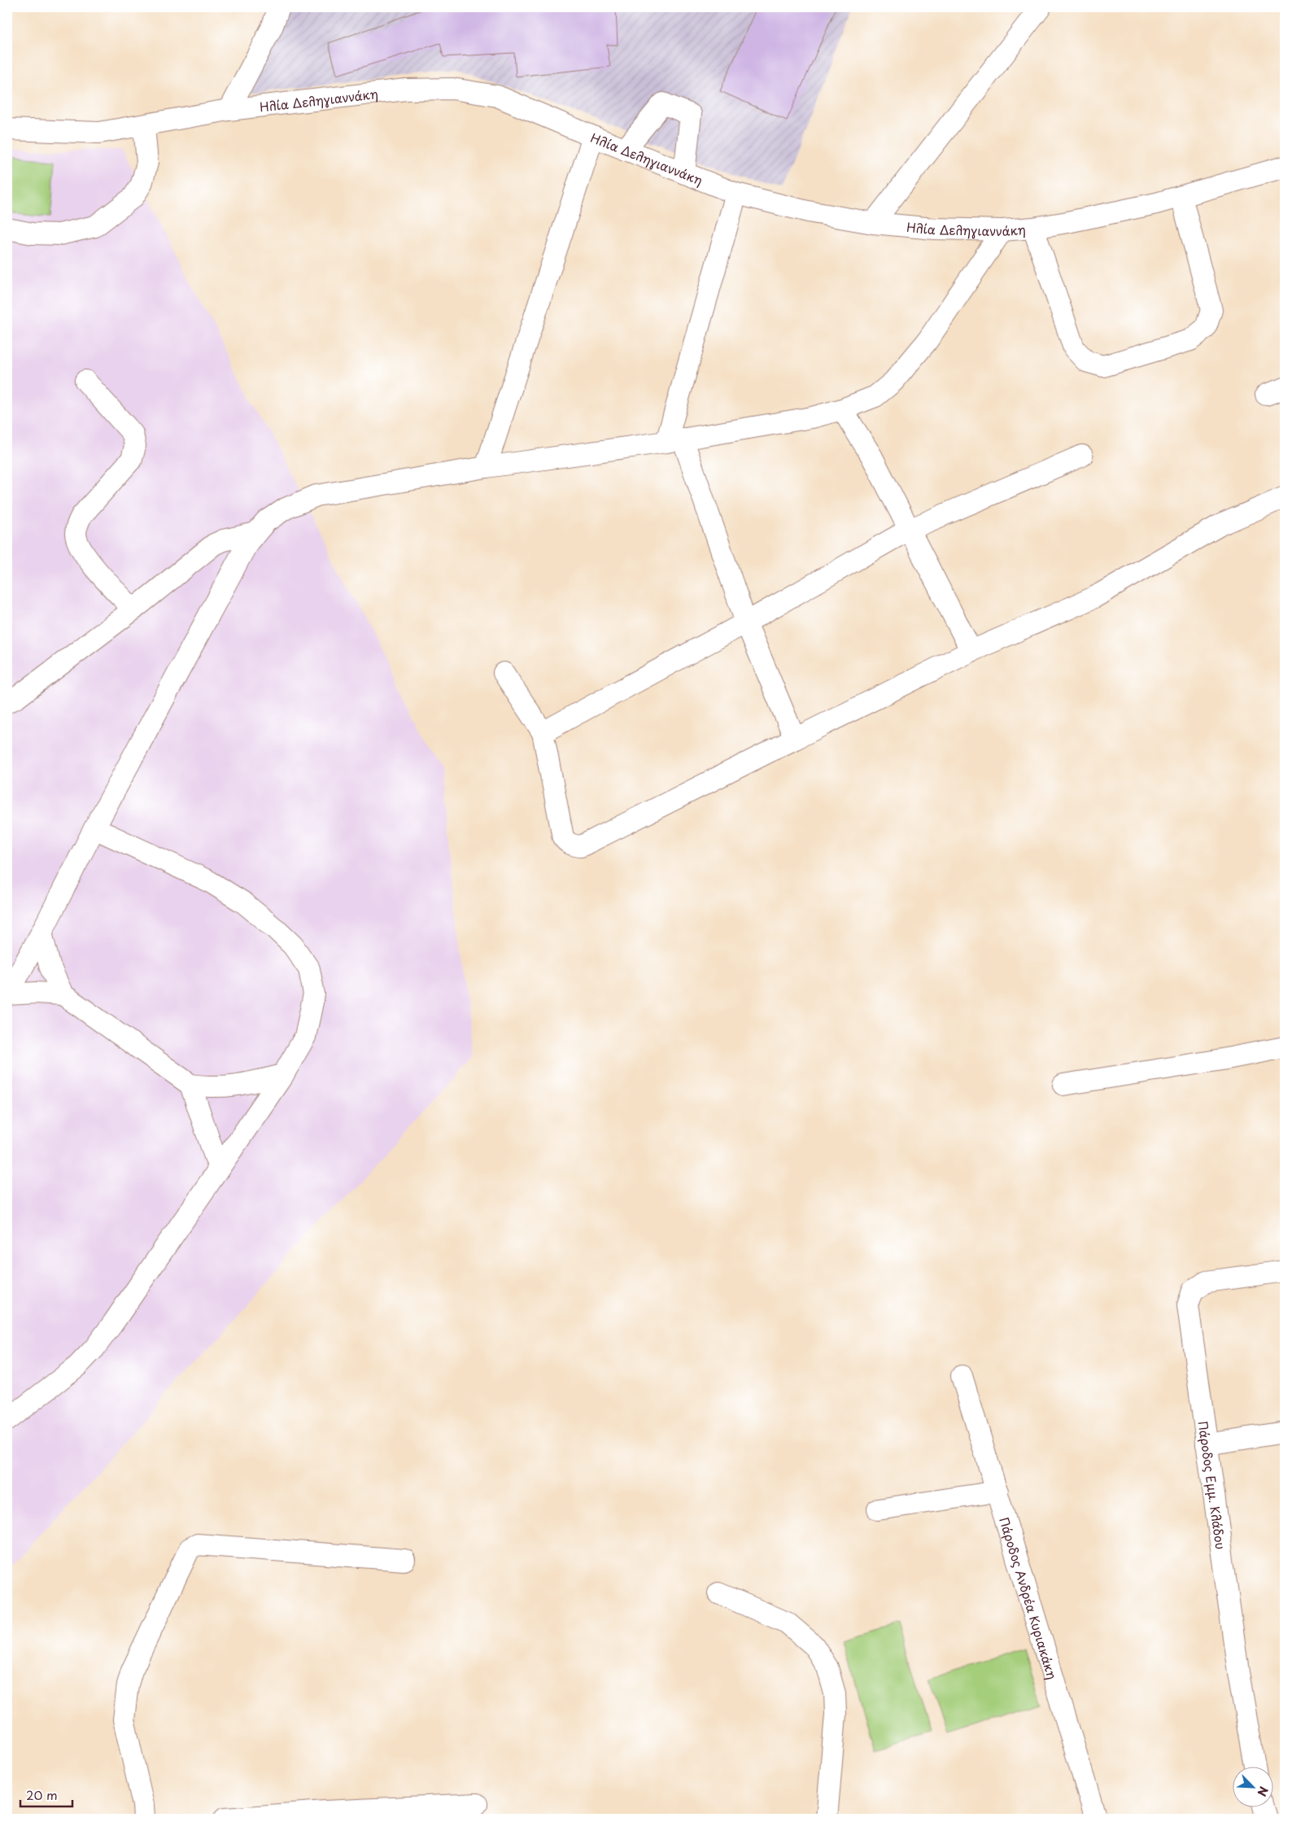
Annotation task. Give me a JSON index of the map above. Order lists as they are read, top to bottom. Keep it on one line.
{"streets":{"street":["Ηλία Δεληγιαννάκη","Πάροδος Εμμ. Κλάδου","Πάροδος Ανδρέα Κυριακάκη"]},"scale_bar":"20 m","north":"bottom right"}
